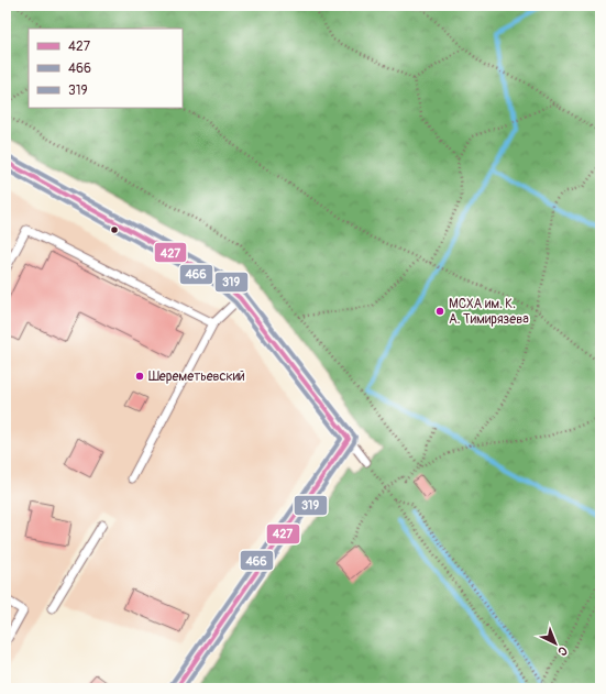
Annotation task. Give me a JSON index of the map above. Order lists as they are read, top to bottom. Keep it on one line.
{"places":["МСХА им. К. А. Тимирязева","Шереметьевский"],"lines":["transit line 319","transit line 427","transit line 466"],"legend":["427","466","319"],"north":"bottom right"}
